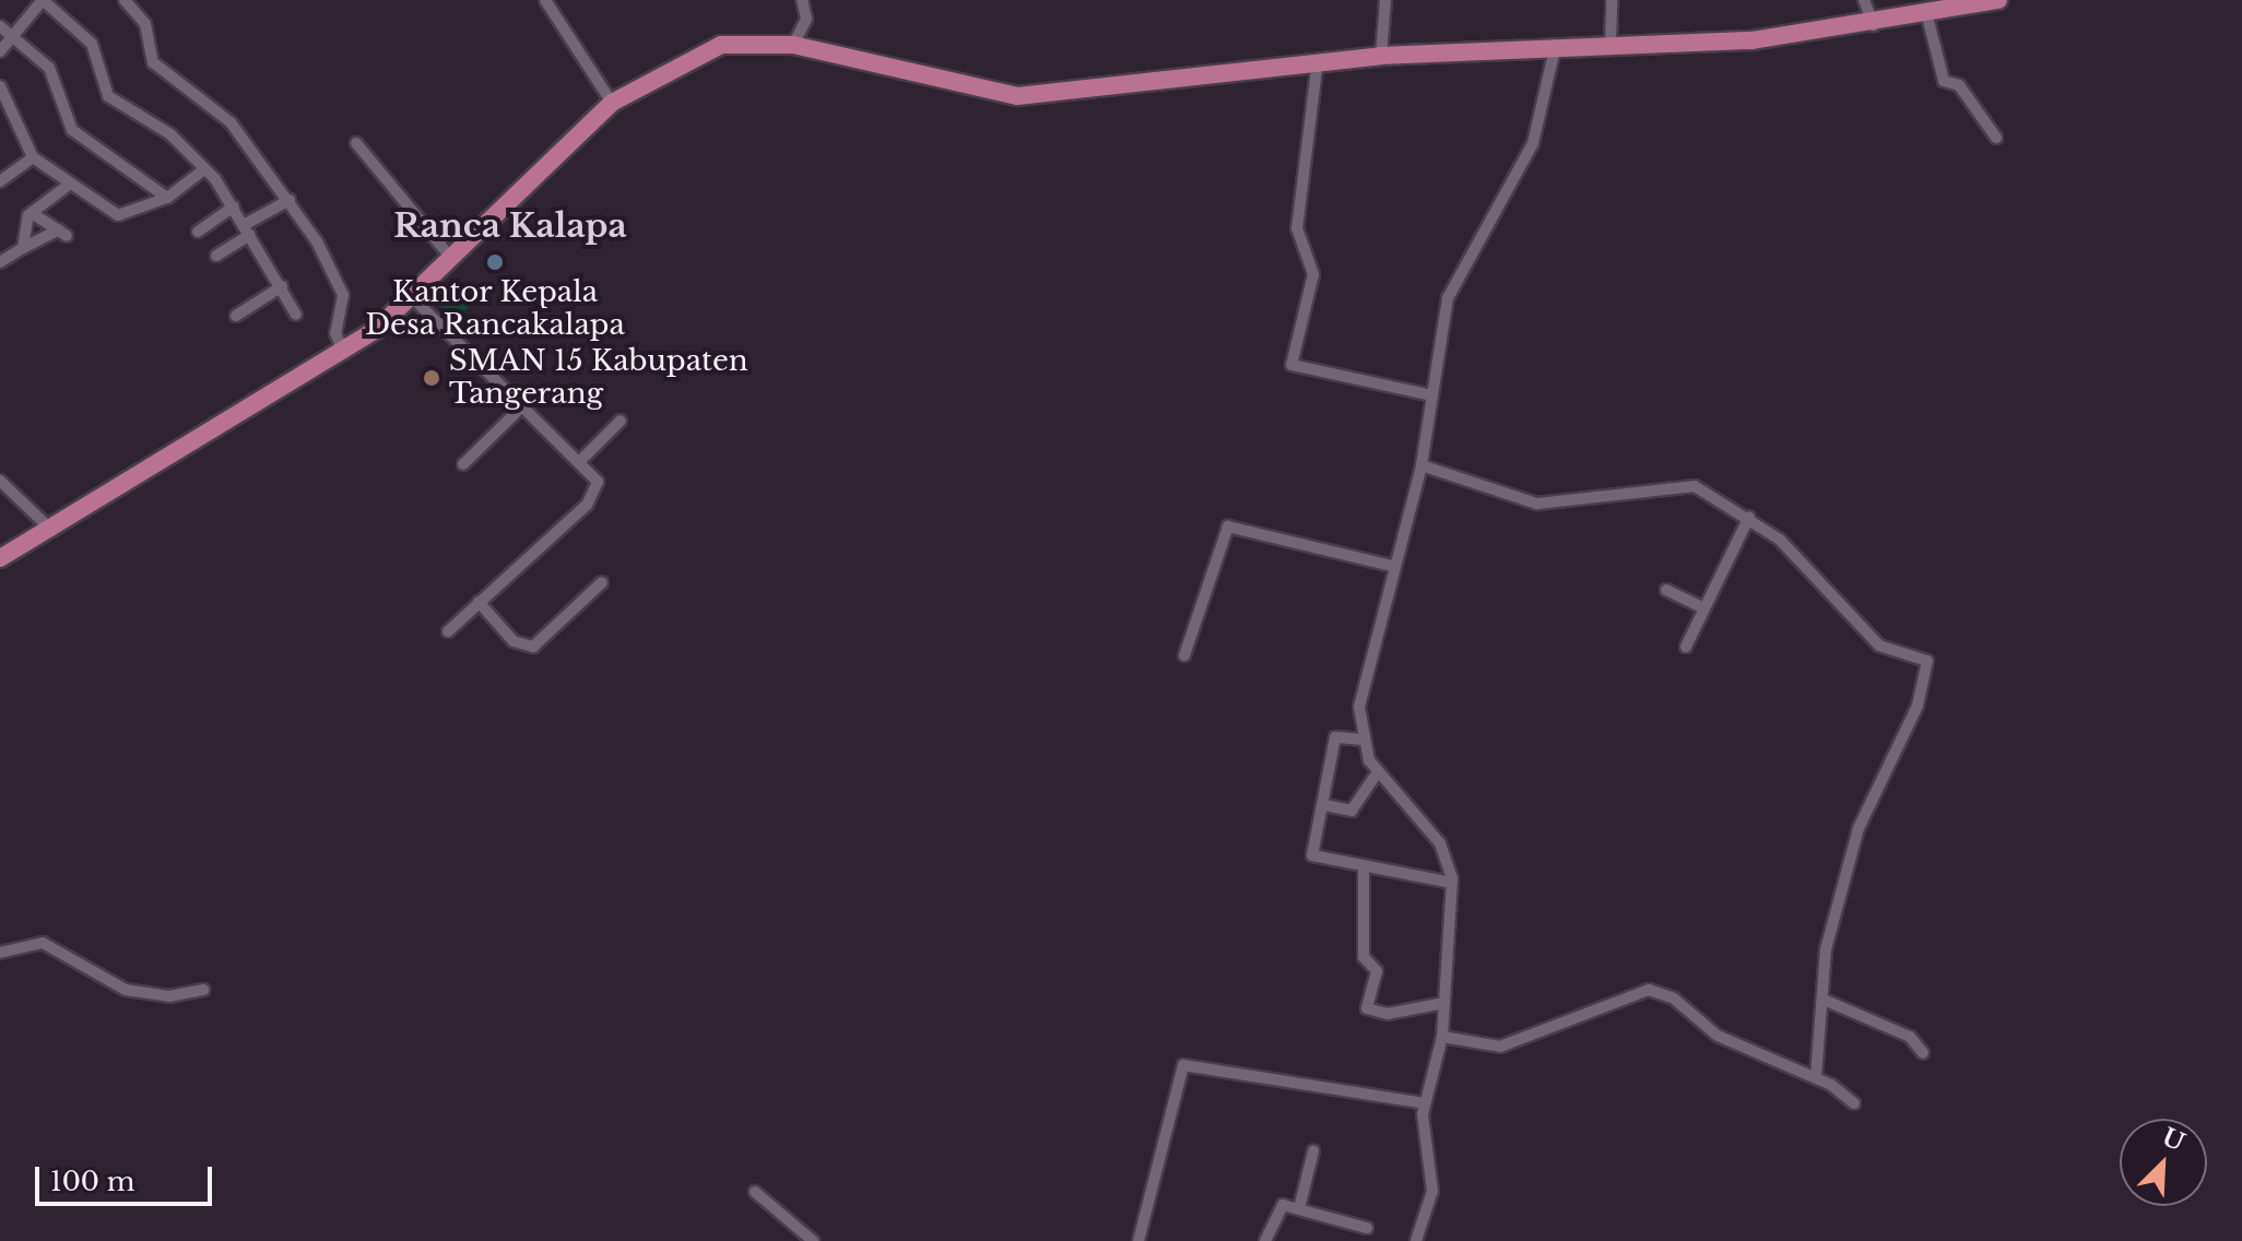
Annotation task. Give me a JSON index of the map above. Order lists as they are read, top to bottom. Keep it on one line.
{"districts":["Ranca Kalapa"],"places":["Kantor Kepala Desa Rancakalapa","SMAN 15 Kabupaten Tangerang"],"scale_bar":"100 m","north":"top right"}
